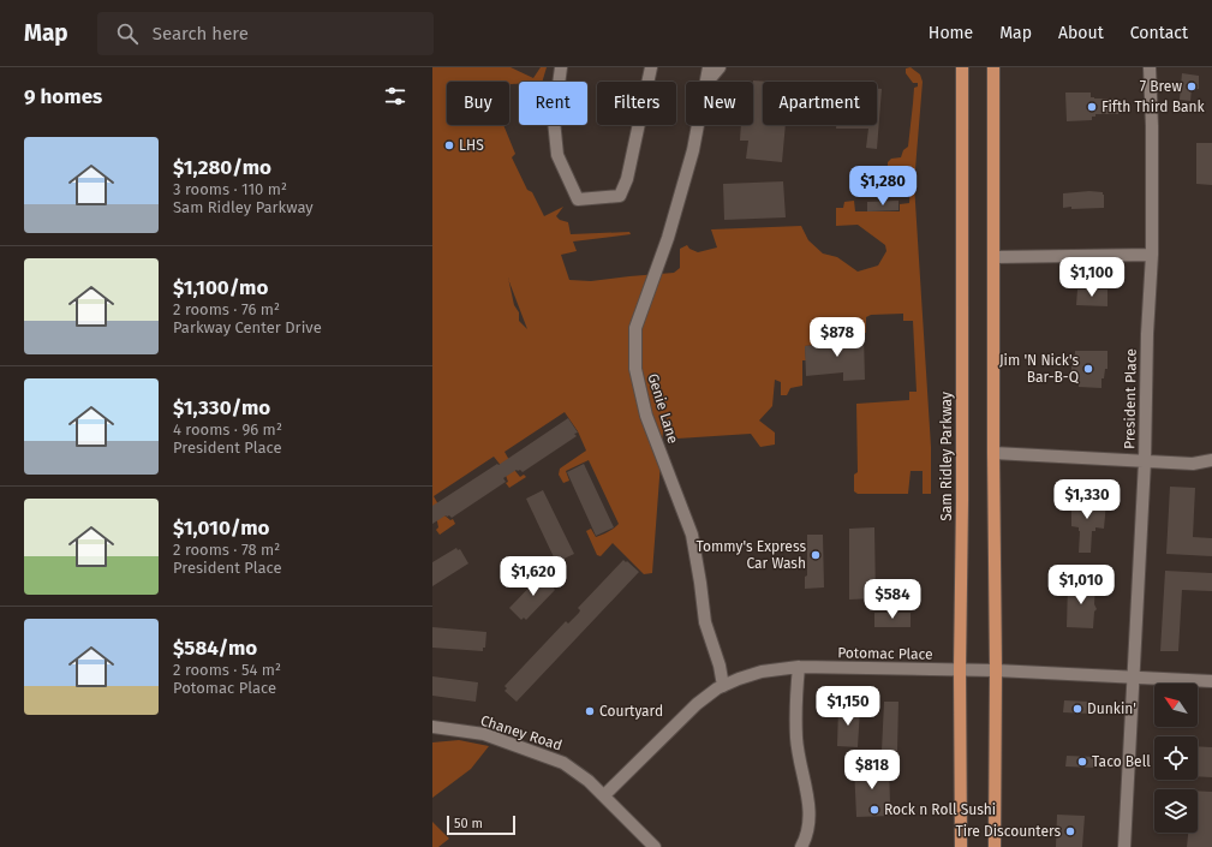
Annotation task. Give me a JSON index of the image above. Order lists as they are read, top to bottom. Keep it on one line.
{"streets":{"main road":["Sam Ridley Parkway"],"street":["President Place","Genie Lane","Potomac Place","Chaney Road"]},"crossings":[["President Place","Potomac Place"],["Genie Lane","Potomac Place"],["Sam Ridley Parkway","Potomac Place"],["Potomac Place","Chaney Road"]],"places":["7 Brew","Fifth Third Bank","LHS","Jim 'N Nick's Bar-B-Q","Tommy's Express Car Wash","Dunkin'","Courtyard","Taco Bell","Rock n Roll Sushi","Tire Discounters"],"scale_bar":"50 m","north":"top left","page":{"header":"Map","search":"Search here","nav":["Home","Map","About","Contact"],"heading":"9 homes","chip":["Buy","Rent","Filters","New","Apartment"],"list":[{"name":"$1,280/mo","note":"3 rooms · 110 m² · Sam Ridley Parkway"},{"name":"$1,100/mo","note":"2 rooms · 76 m² · Parkway Center Drive"},{"name":"$1,330/mo","note":"4 rooms · 96 m² · President Place"},{"name":"$1,010/mo","note":"2 rooms · 78 m² · President Place"},{"name":"$584/mo","note":"2 rooms · 54 m² · Potomac Place"}],"price":["$1,280","$1,100","$878","$1,330","$1,620","$1,010","$584","$1,150","$818"],"scale":"50 m"}}
